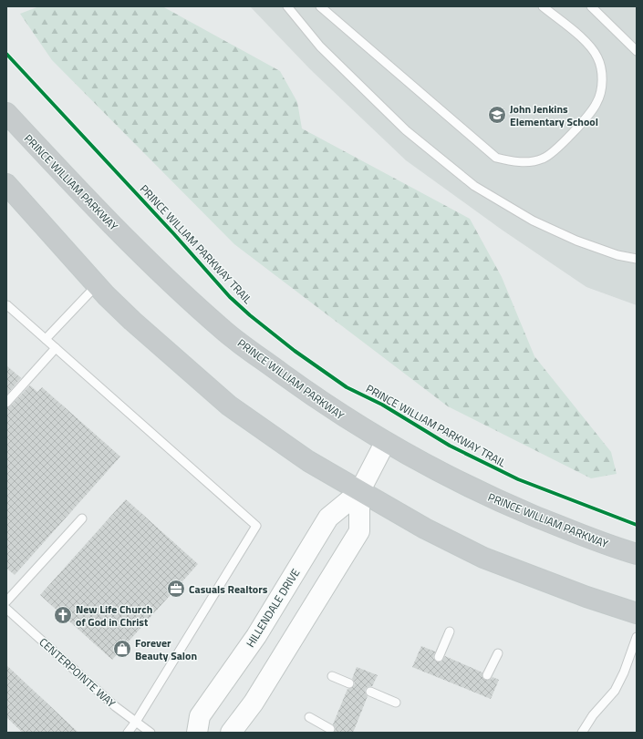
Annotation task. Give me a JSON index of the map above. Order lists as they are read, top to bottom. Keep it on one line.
{"streets":{"highway":["PRINCE WILLIAM PARKWAY"],"main road":["HILLENDALE DRIVE"],"lane":["CENTERPOINTE WAY"],"cycle path":["PRINCE WILLIAM PARKWAY TRAIL"]},"crossings":[["PRINCE WILLIAM PARKWAY","HILLENDALE DRIVE"]],"places":{"school or university":["John Jenkins Elementary School"],"office":["Casuals Realtors"],"church":["New Life Church of God in Christ"],"shop":["Forever Beauty Salon"]}}
